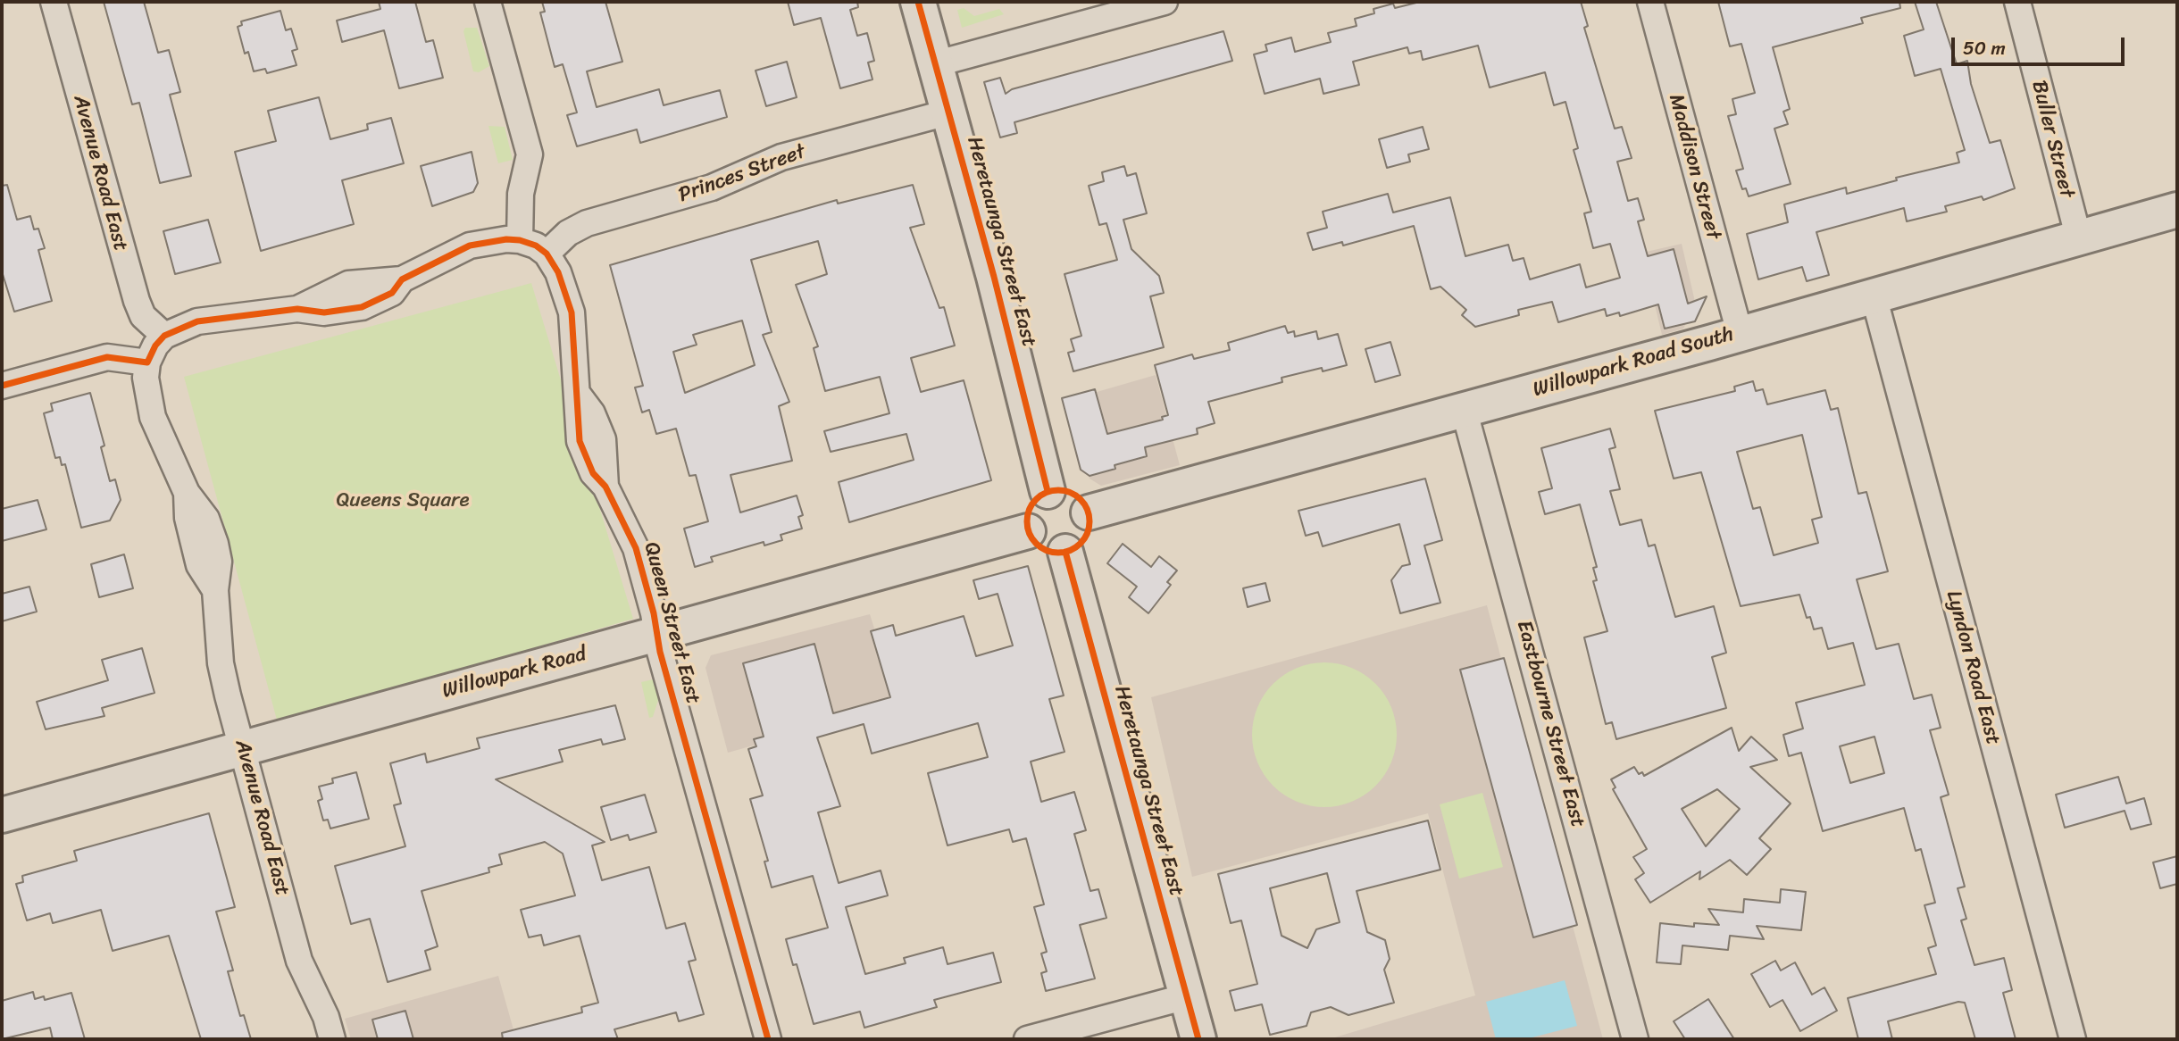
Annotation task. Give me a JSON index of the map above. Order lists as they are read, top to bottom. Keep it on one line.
{"streets":{"main road":["Heretaunga Street East","Willowpark Road South","Willowpark Road"],"street":["Buller Street","Maddison Street","Avenue Road East","Princes Street","Queen Street East","Lyndon Road East","Eastbourne Street East"]},"crossings":[["Buller Street","Willowpark Road South"],["Maddison Street","Willowpark Road South"],["Avenue Road East","Willowpark Road"],["Princes Street","Heretaunga Street East"],["Princes Street","Queen Street East"],["Heretaunga Street East","Willowpark Road South"],["Heretaunga Street East","Willowpark Road"],["Willowpark Road South","Lyndon Road East"],["Willowpark Road South","Willowpark Road"],["Willowpark Road South","Eastbourne Street East"],["Queen Street East","Willowpark Road"]],"parks":["Queens Square"],"scale_bar":"50 m"}
